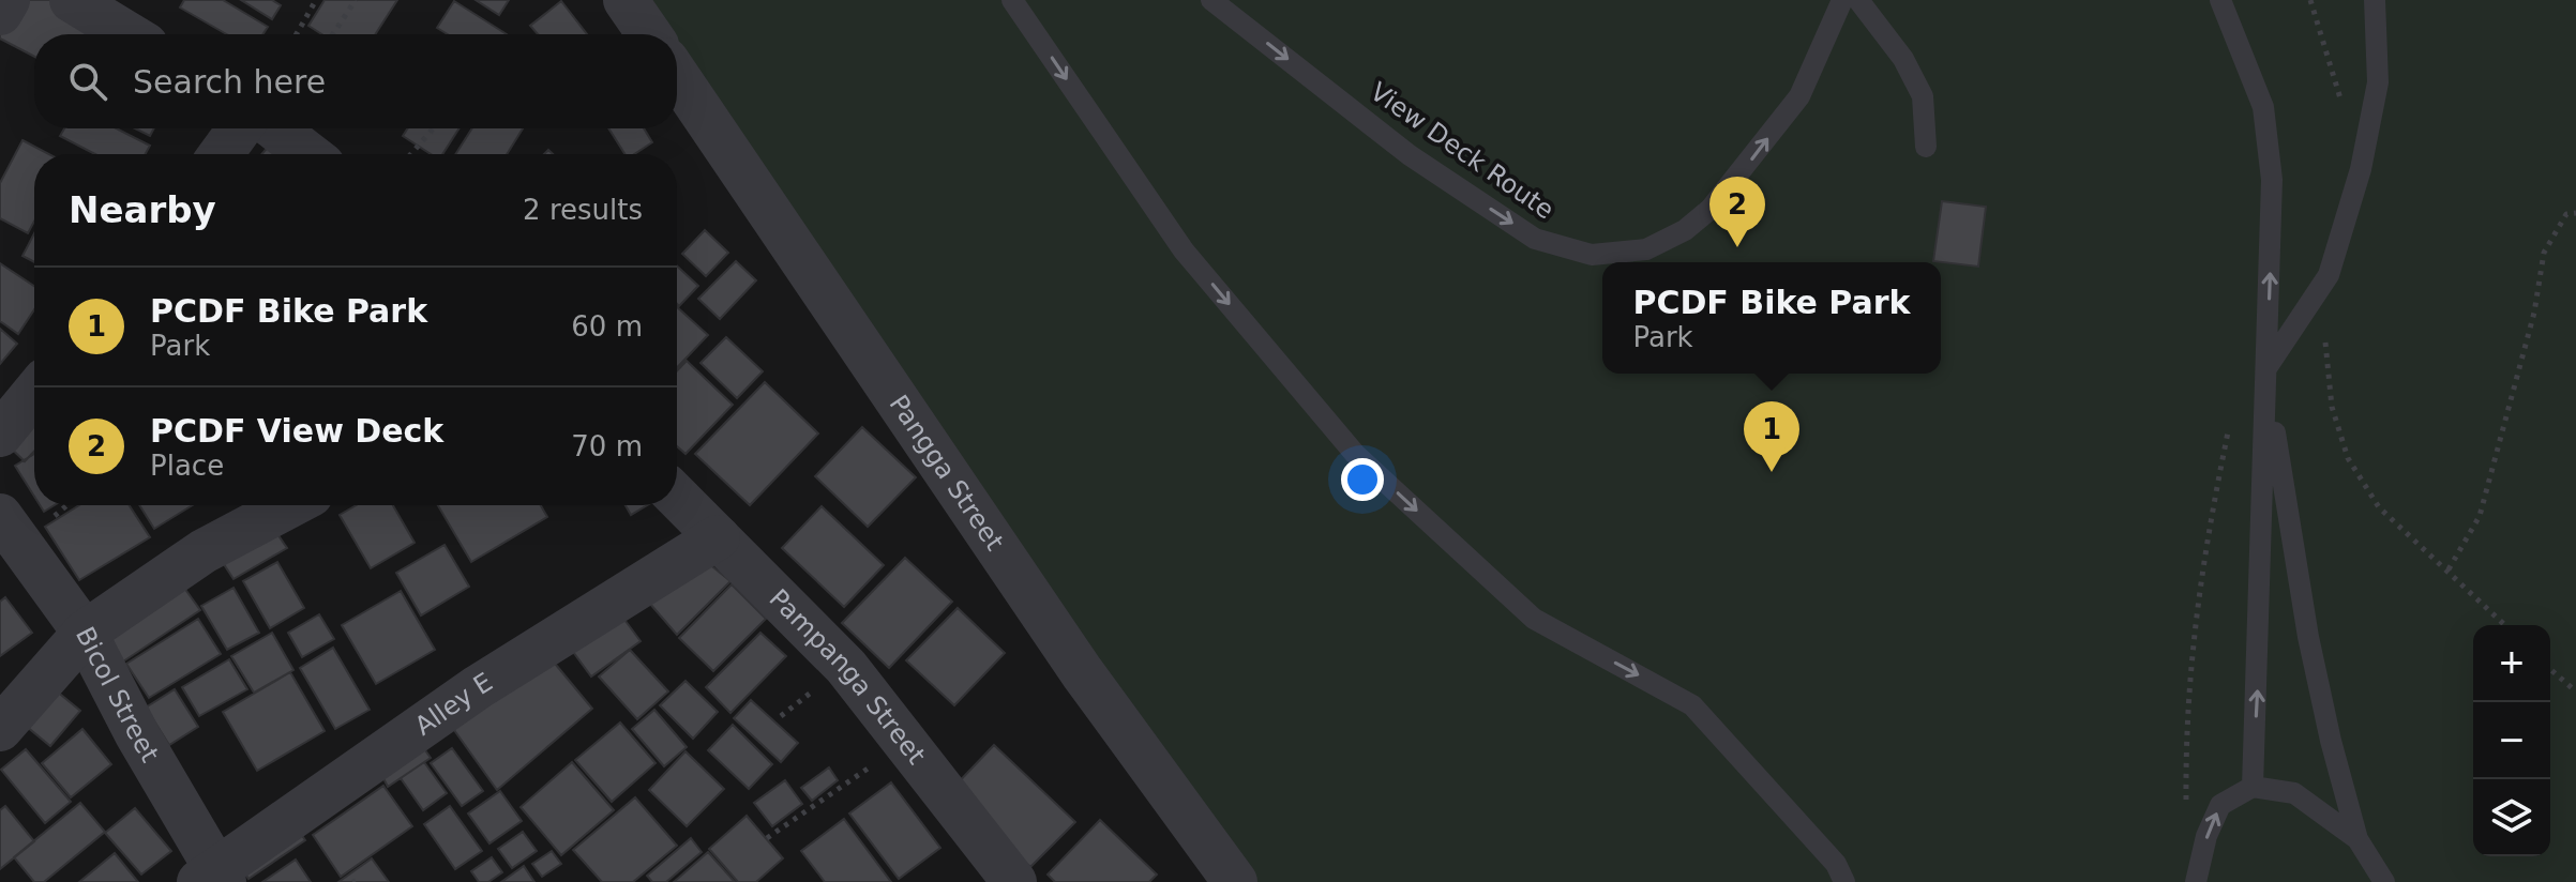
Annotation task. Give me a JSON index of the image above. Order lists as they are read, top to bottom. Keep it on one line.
{"streets":{"street":["Pangga Street","Pampanga Street","Bicol Street","Alley E"],"lane":["View Deck Route"]},"crossings":[["Pampanga Street","Alley E"],["Bicol Street","Alley E"]],"page":{"search":"Search here","heading":["Nearby","2 results"],"pins":["2","1"],"popup":["PCDF Bike Park","Park"],"list":[{"mark":"1","name":"PCDF Bike Park","note":"Park","value":"60 m"},{"mark":"2","name":"PCDF View Deck","note":"Place","value":"70 m"}],"map_buttons":["+","−"]}}
